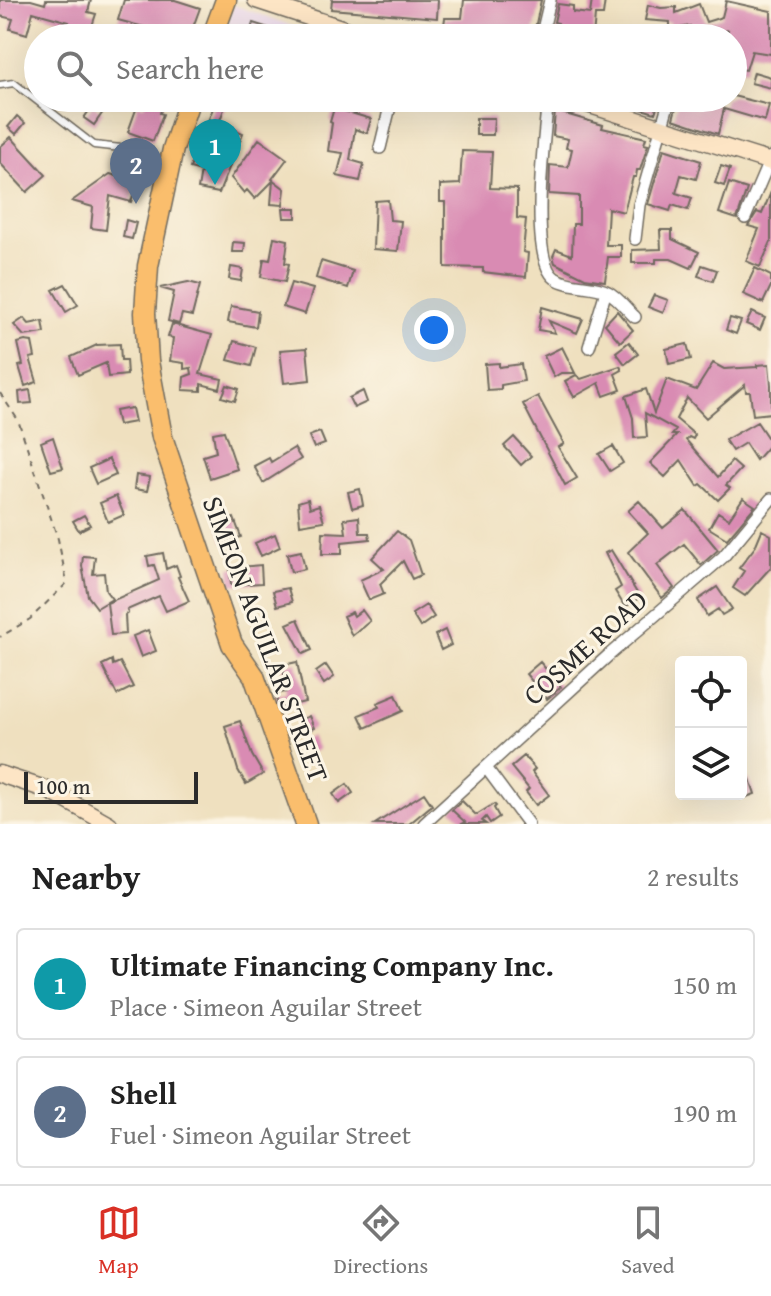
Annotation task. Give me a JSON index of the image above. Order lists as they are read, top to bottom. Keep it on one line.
{"streets":{"highway":["SIMEON AGUILAR STREET"],"street":["COSME ROAD"]},"scale_bar":"100 m","page":{"search":"Search here","pins":["1","2"],"scale":"100 m","heading":["Nearby","2 results"],"list":[{"mark":"1","name":"Ultimate Financing Company Inc.","note":"Place · Simeon Aguilar Street","value":"150 m"},{"mark":"2","name":"Shell","note":"Fuel · Simeon Aguilar Street","value":"190 m"}],"nav":["Map","Directions","Saved"]}}
